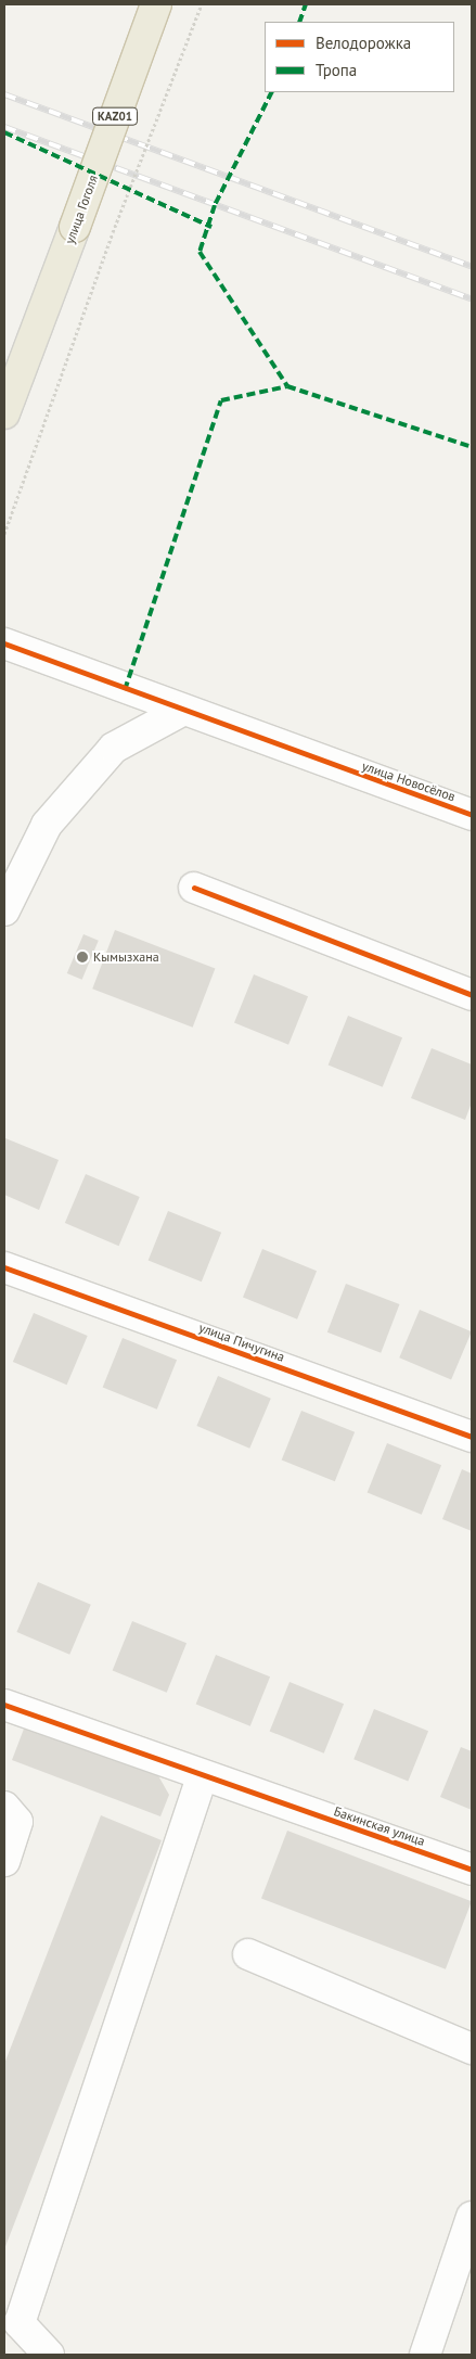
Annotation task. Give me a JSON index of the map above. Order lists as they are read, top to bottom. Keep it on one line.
{"streets":{"highway":["KАZ01","улица Гоголя"],"street":["улица Новосёлов","улица Пичугина","Бакинская улица"]},"places":["Кымызхана"],"legend":["Велодорожка","Тропа"]}
